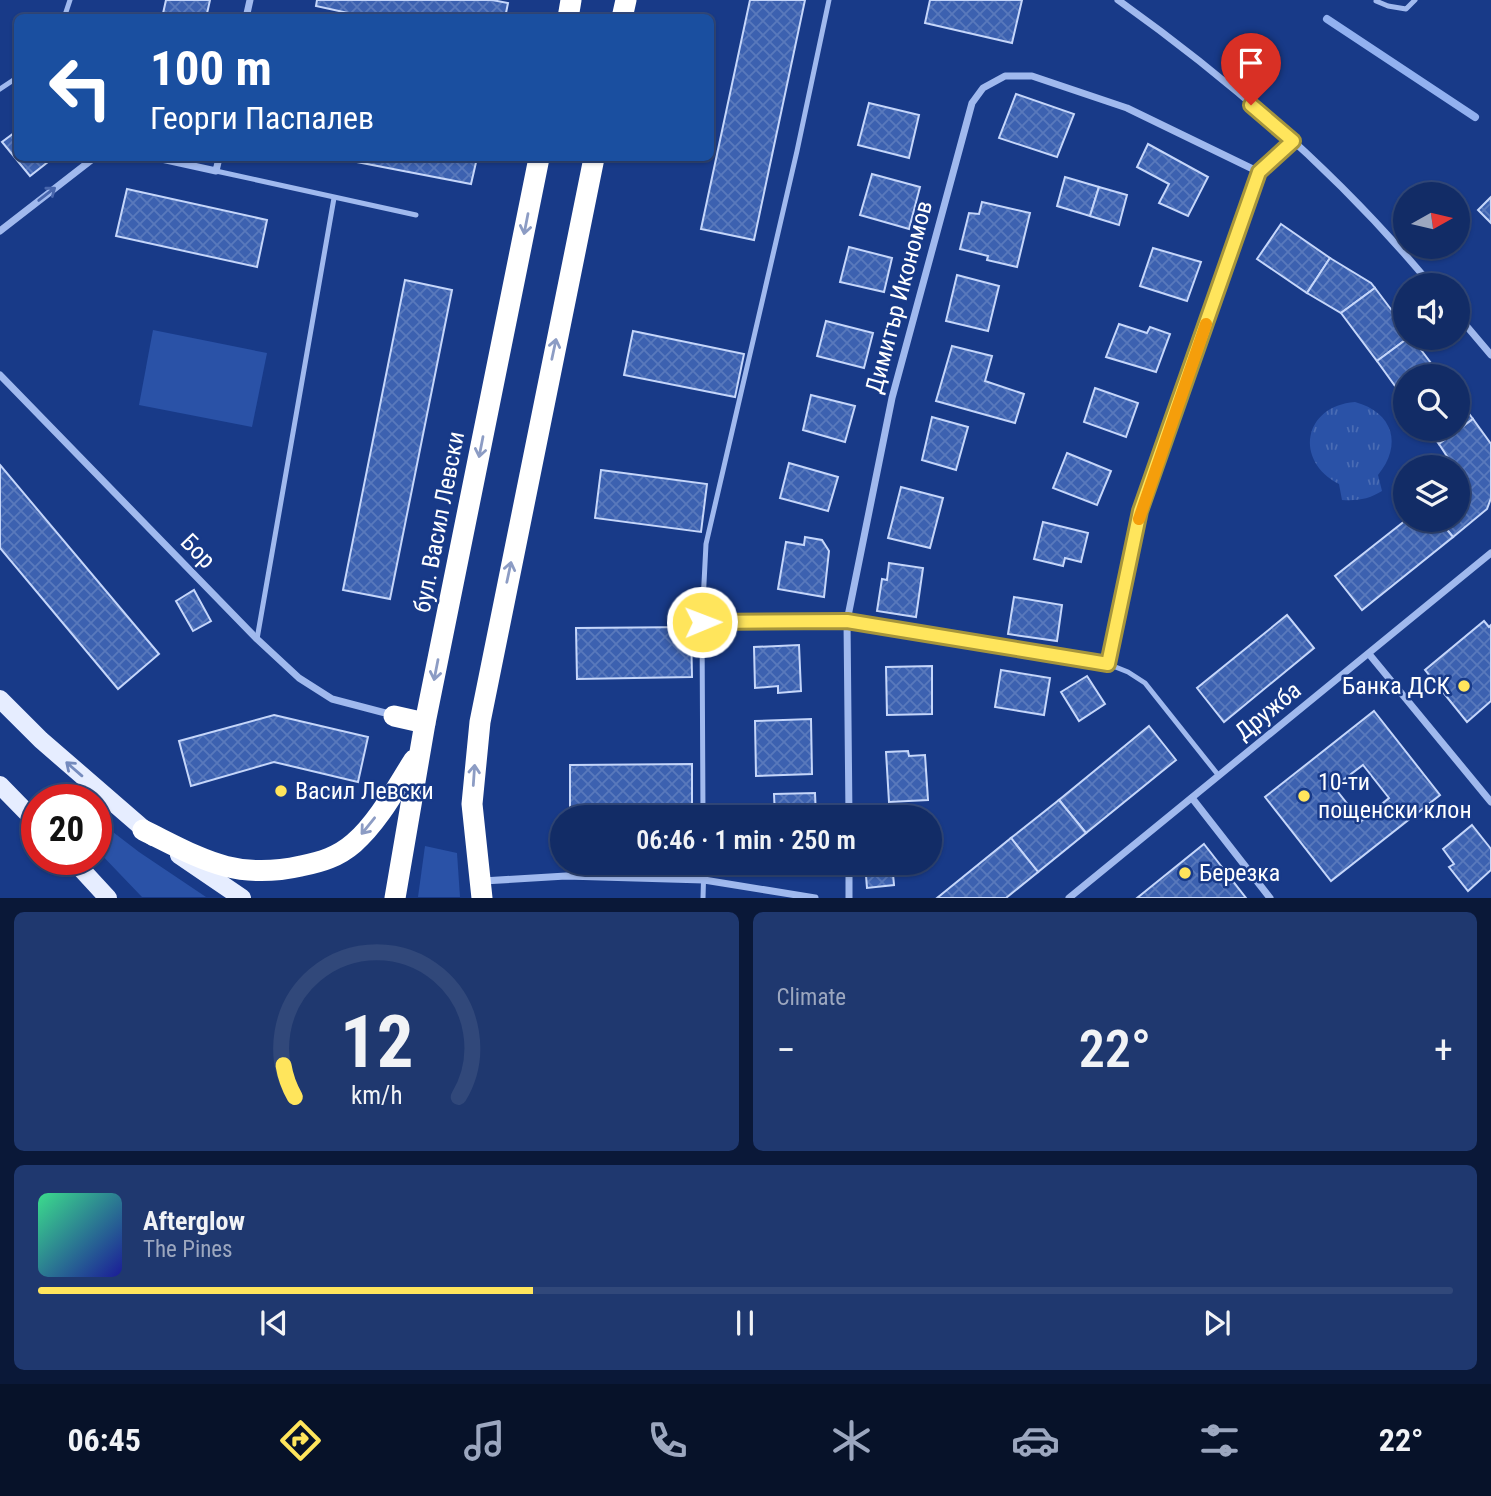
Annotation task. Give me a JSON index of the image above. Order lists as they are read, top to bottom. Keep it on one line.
{"streets":{"highway":["бул. Васил Левски"],"street":["Димитър Икономов","Бор","Дружба"]},"places":["Банка ДСК","Васил Левски","10-ти пощенски клон","Березка"],"north":"right","page":{"turn":["100 m","Георги Паспалев"],"limit":"20","trip":"06:46 · 1 min · 250 m","tile":"Climate","heat":["−","22°","+"],"song":["Afterglow","The Pines"],"tabs":["06:45","22°"],"gauge":["12","km/h"]}}
